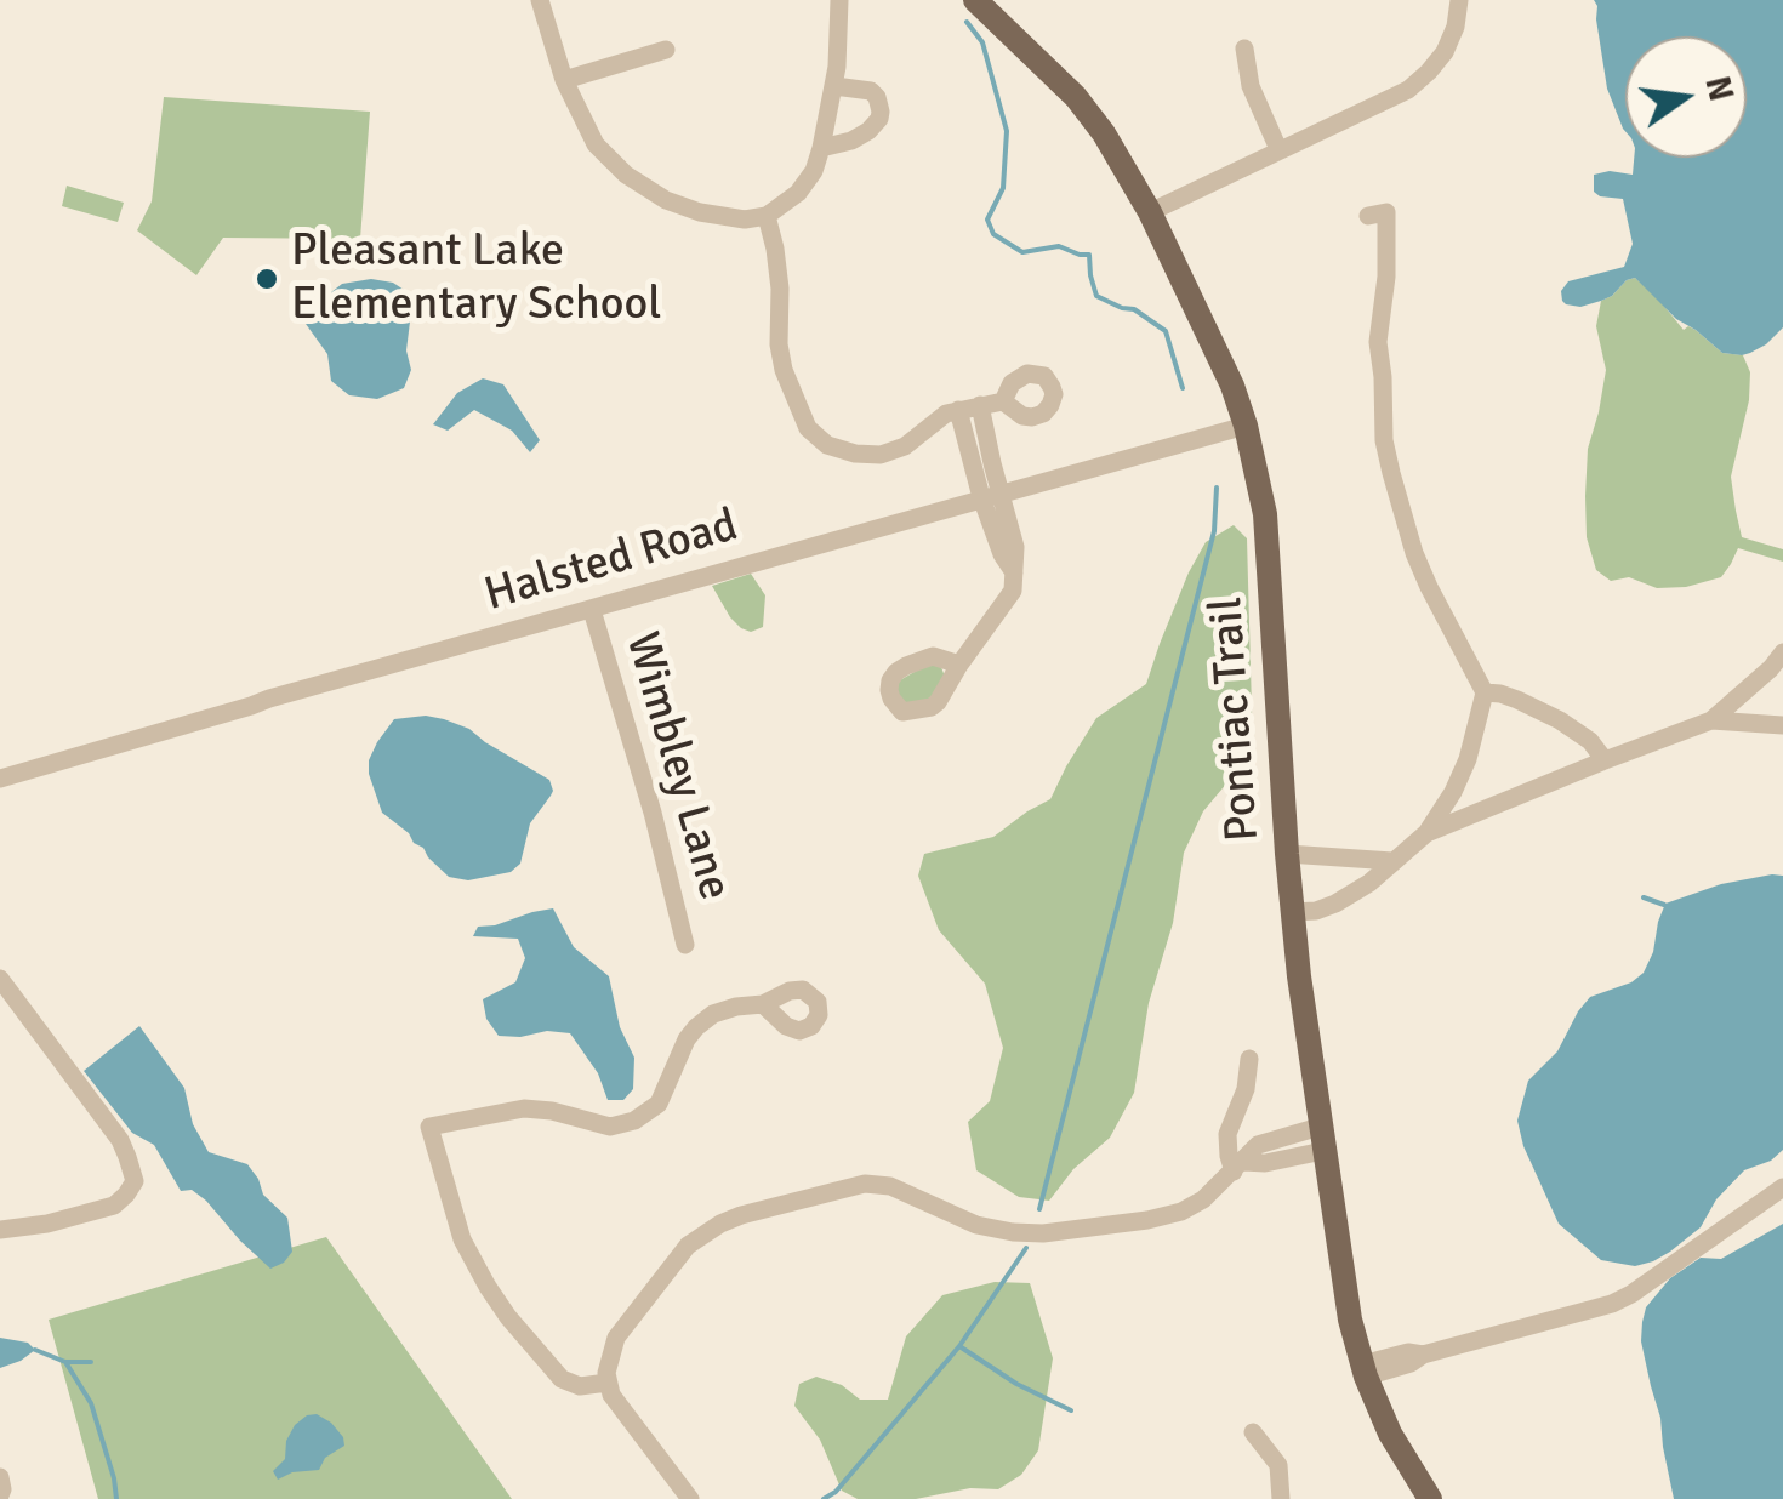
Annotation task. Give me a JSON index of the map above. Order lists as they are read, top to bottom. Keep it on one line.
{"streets":{"main road":["Pontiac Trail"],"street":["Halsted Road","Wimbley Lane"]},"crossings":[["Halsted Road","Pontiac Trail"],["Halsted Road","Wimbley Lane"]],"places":["Pleasant Lake Elementary School"],"north":"right"}
